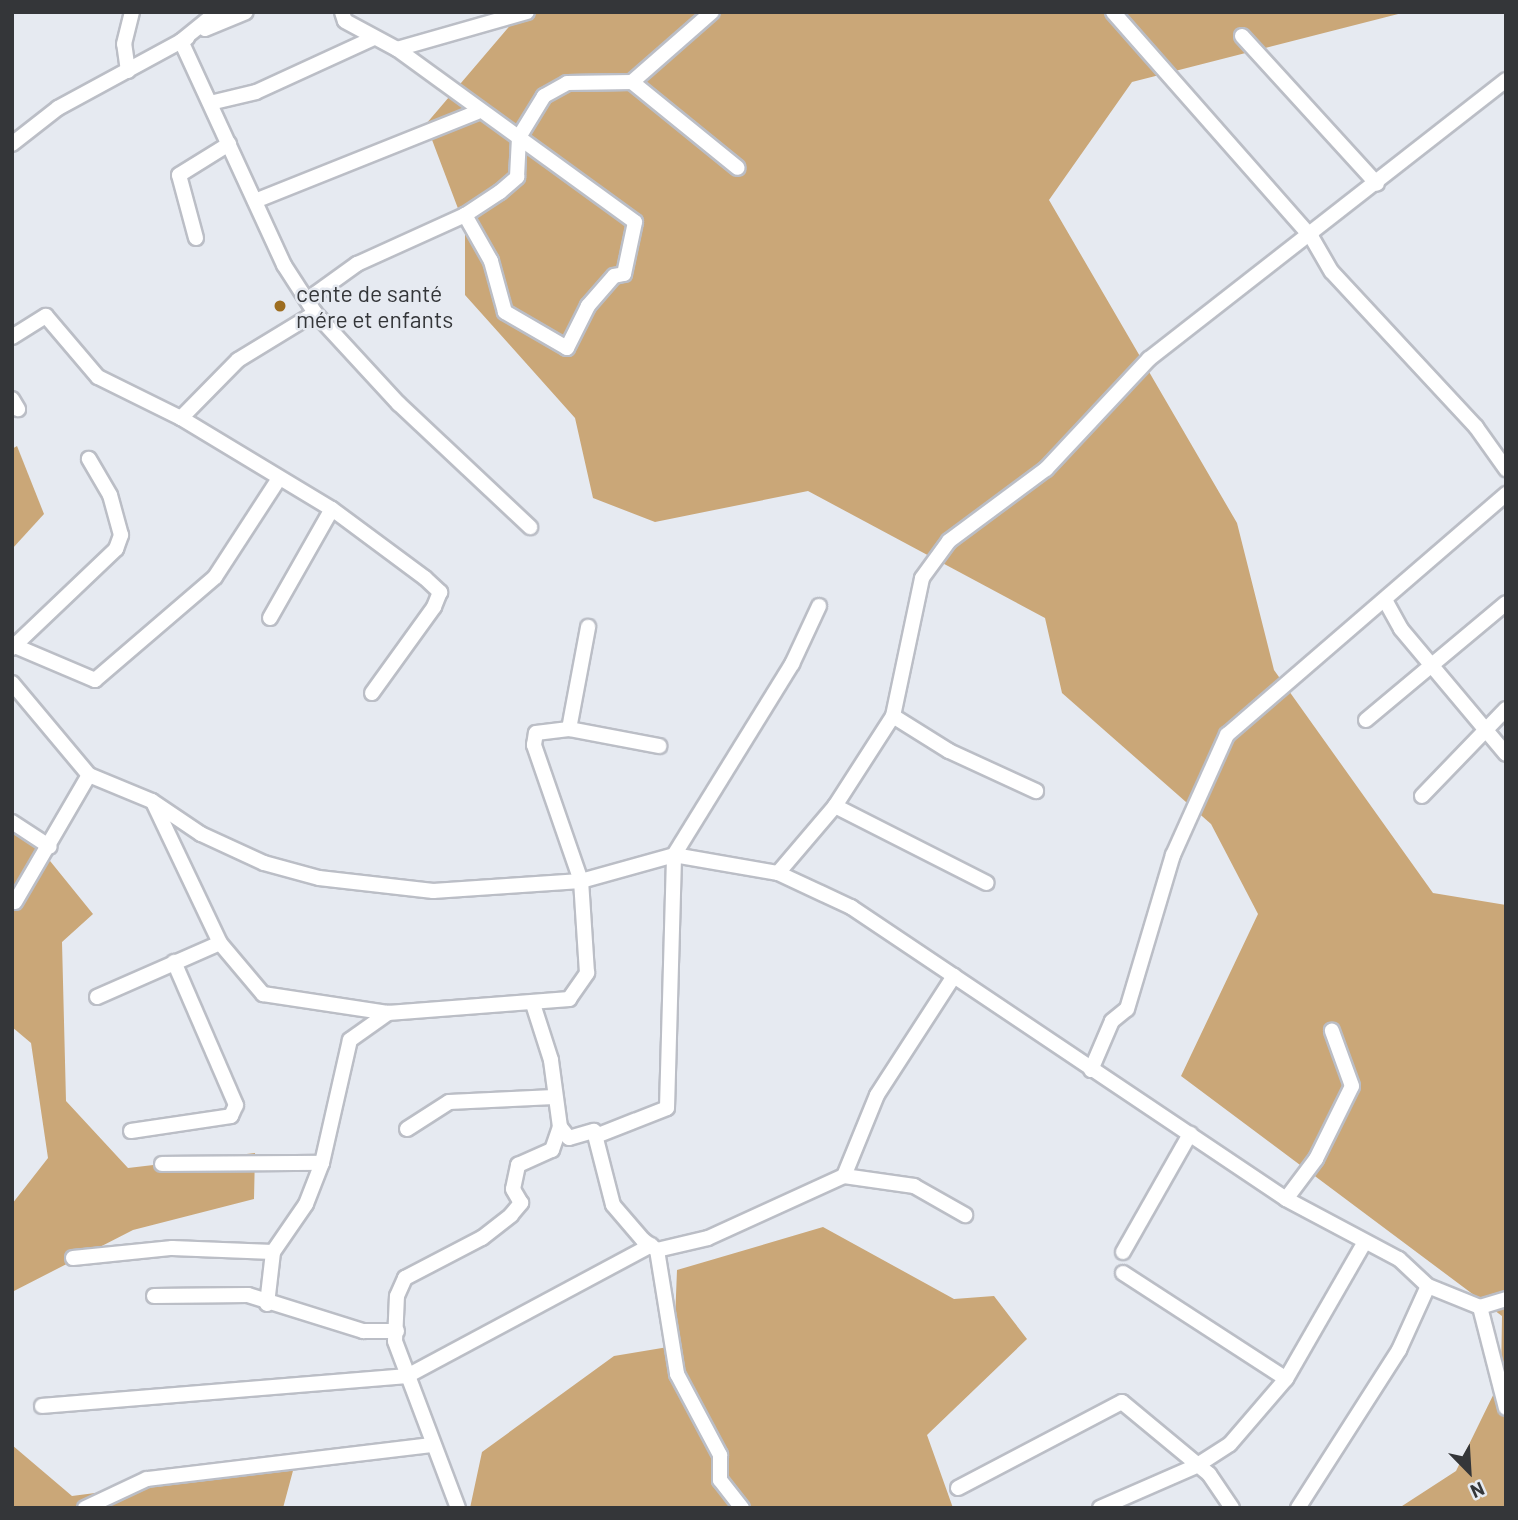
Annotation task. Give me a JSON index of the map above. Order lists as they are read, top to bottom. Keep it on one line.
{"places":["cente de santé mére et enfants"],"north":"bottom right"}
